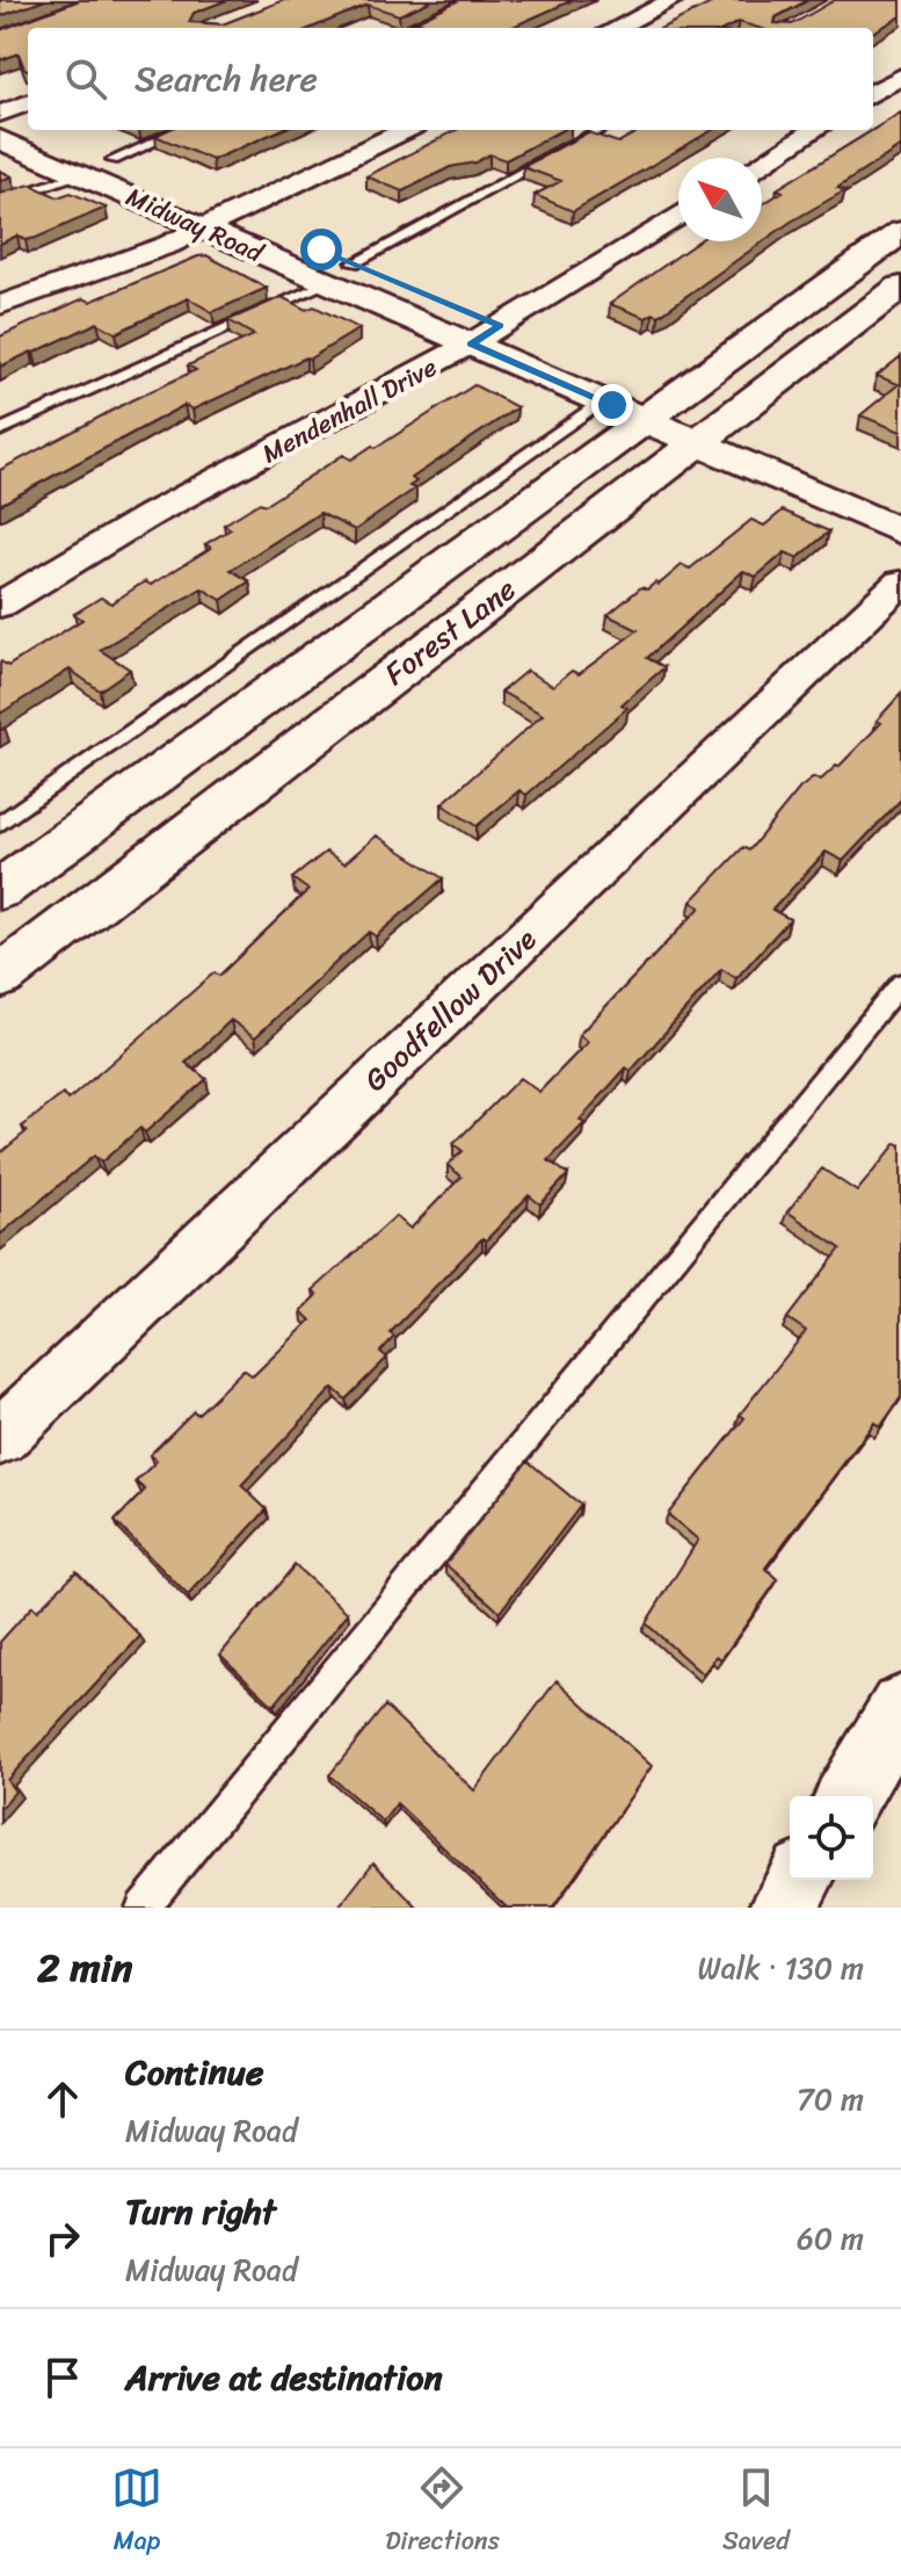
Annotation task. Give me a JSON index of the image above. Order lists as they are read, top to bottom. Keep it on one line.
{"streets":{"main road":["Midway Road","Forest Lane"],"street":["Mendenhall Drive","Goodfellow Drive"]},"crossings":[["Midway Road","Mendenhall Drive"],["Midway Road","Forest Lane"]],"north":"top left","page":{"search":"Search here","heading":["2 min","Walk · 130 m"],"list":[["Continue","Midway Road","70 m"],["Turn right","Midway Road","60 m"],"Arrive at destination"],"nav":["Map","Directions","Saved"]}}
